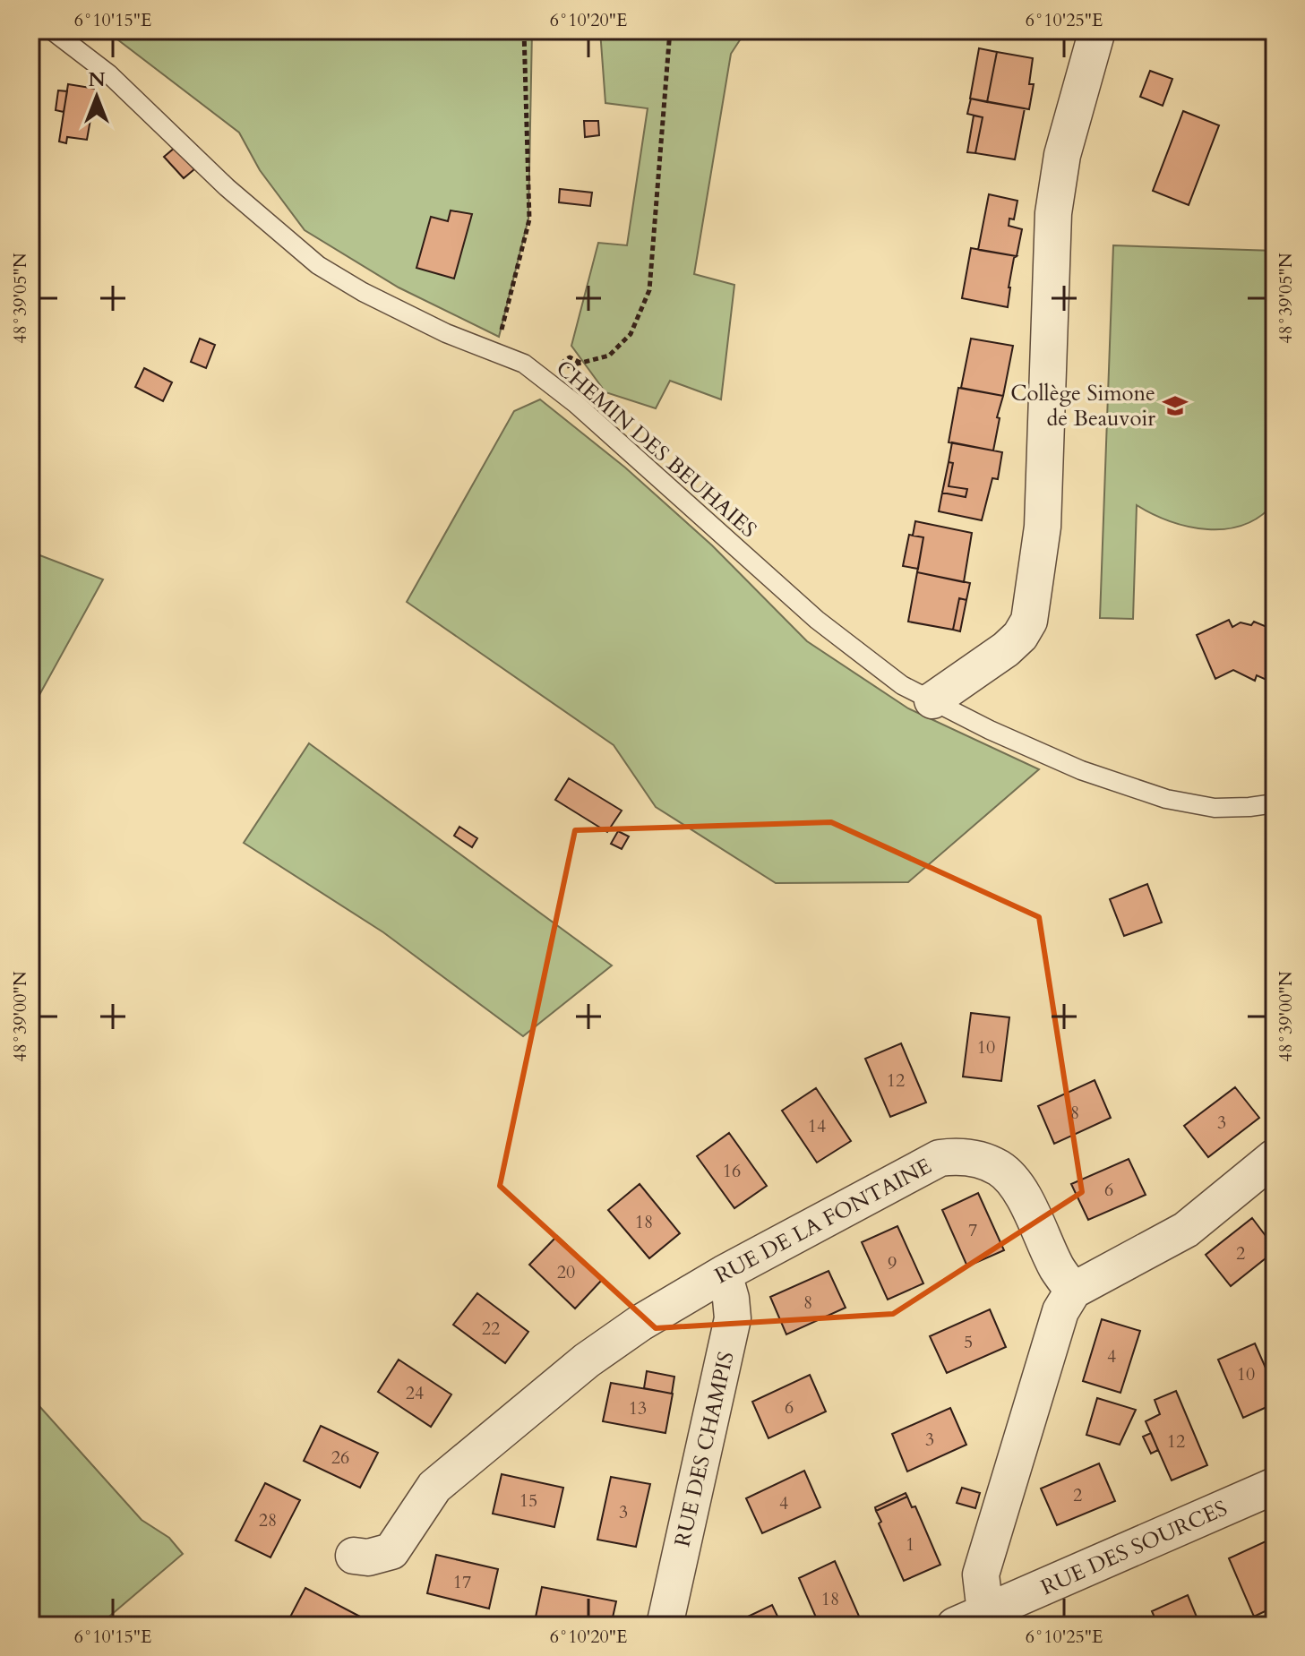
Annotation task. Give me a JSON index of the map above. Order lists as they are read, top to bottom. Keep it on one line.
{"streets":{"street":["RUE DE LA FONTAINE","RUE DES CHAMPIS","RUE DES SOURCES"],"lane":["CHEMIN DES BEUHAIES"]},"crossings":[["RUE DE LA FONTAINE","RUE DES CHAMPIS"]],"places":{"school or university":["Collège Simone de Beauvoir"]},"house_numbers":["10","12","8","3","14","16","6","18","7","2","9","20","8","22","5","4","10","24","6","13","3","12","26","2","15","4","3","28","1","17","18"],"north":"top","coordinates":["6°10'15\"E","6°10'20\"E","6°10'25\"E","48°39'05\"N","48°39'00\"N"]}
